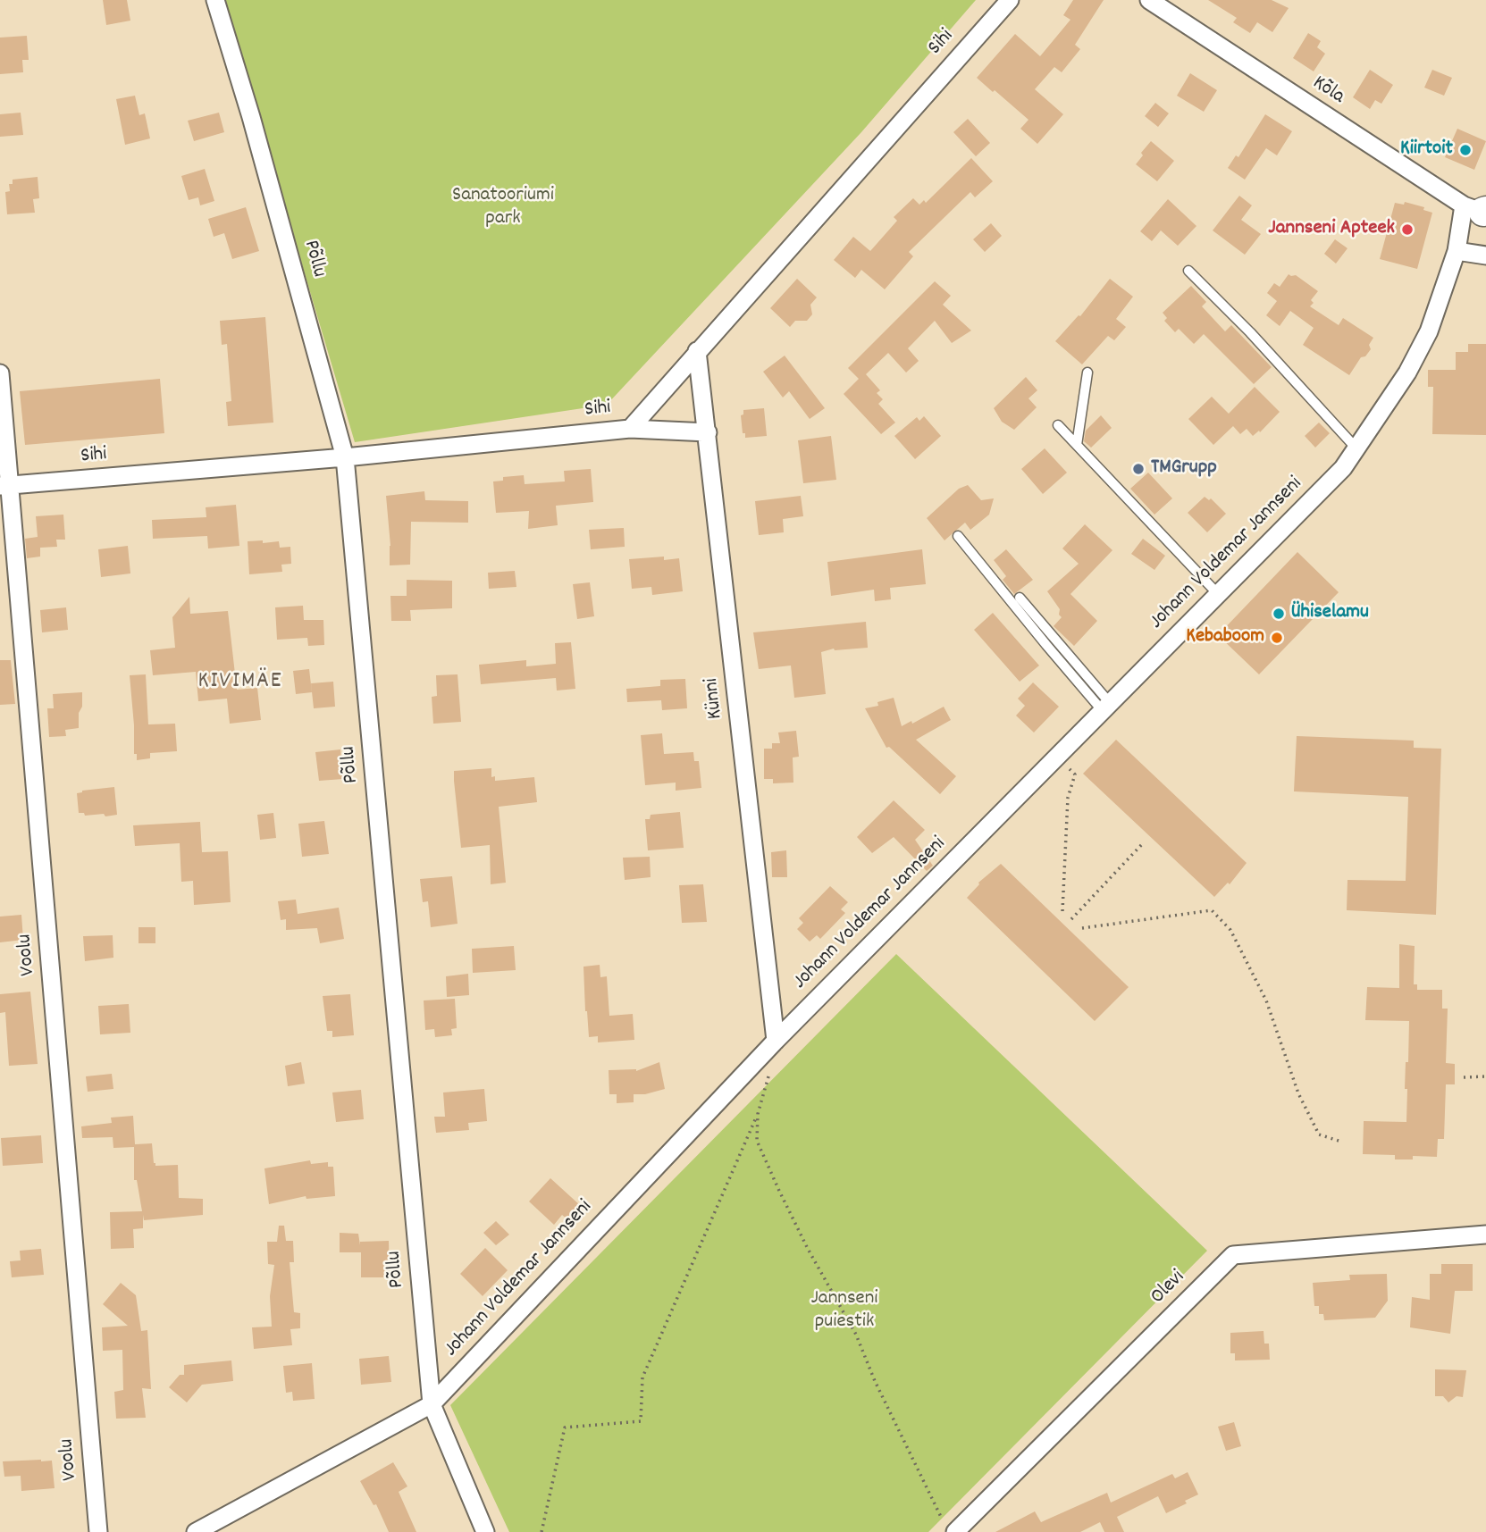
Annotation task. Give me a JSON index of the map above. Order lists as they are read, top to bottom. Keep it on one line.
{"streets":{"street":["Sihi","Kõla","Põllu","Johann Voldemar Jannseni","Künni","Voolu","Olevi"]},"crossings":[["Sihi","Põllu"],["Sihi","Künni"],["Sihi","Voolu"],["Kõla","Johann Voldemar Jannseni"],["Põllu","Johann Voldemar Jannseni"],["Johann Voldemar Jannseni","Künni"]],"districts":["KIVIMÄE"],"parks":["Sanatooriumi park","Jannseni puiestik"],"places":["Kiirtoit","Jannseni Apteek","TMGrupp","Ühiselamu","Kebaboom"]}
